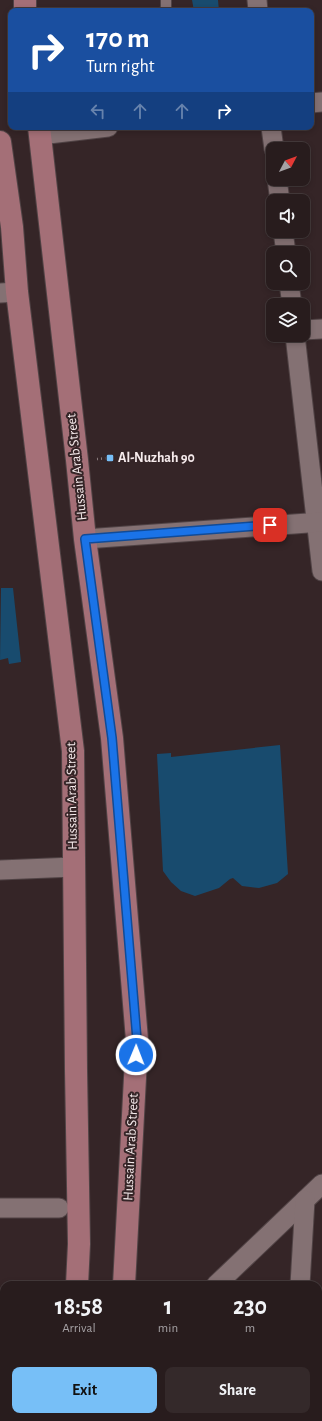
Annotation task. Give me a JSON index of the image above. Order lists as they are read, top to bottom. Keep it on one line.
{"streets":{"main road":["Hussain Arab Street"]},"places":{"transit":["Al-Nuzhah 90"]},"north":"top right","page":{"turn":["170 m","Turn right"],"eta":["18:58","Arrival","1","min","230","m"],"buttons":["Exit","Share"]}}
